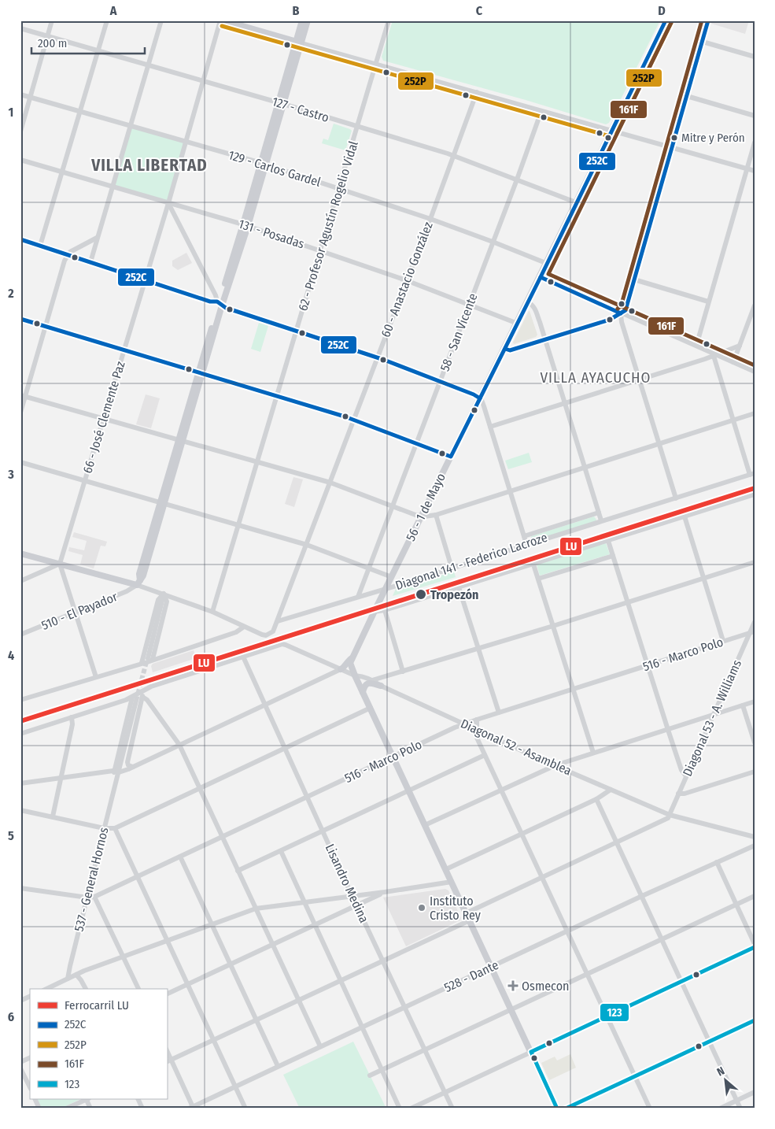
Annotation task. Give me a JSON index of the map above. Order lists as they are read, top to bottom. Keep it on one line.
{"streets":{"main road":["56 - 1 de Mayo"],"street":["127 - Castro","129 - Carlos Gardel","62 - Profesor Agustín Rogelio Vidal","131 - Posadas","60 - Anastacio González","58 - San Vicente","66 - José Clemente Paz","Diagonal 141 - Federico Lacroze","510 - El Payador","516 - Marco Polo","Diagonal 53 - A. Williams","Diagonal 52 - Asamblea","537 - General Hornos","Lisandro Medina","528 - Dante"]},"crossings":[["127 - Castro","62 - Profesor Agustín Rogelio Vidal"],["127 - Castro","60 - Anastacio González"],["127 - Castro","58 - San Vicente"],["127 - Castro","66 - José Clemente Paz"],["127 - Castro","56 - 1 de Mayo"],["129 - Carlos Gardel","62 - Profesor Agustín Rogelio Vidal"],["129 - Carlos Gardel","60 - Anastacio González"],["129 - Carlos Gardel","58 - San Vicente"],["129 - Carlos Gardel","66 - José Clemente Paz"],["129 - Carlos Gardel","56 - 1 de Mayo"],["62 - Profesor Agustín Rogelio Vidal","131 - Posadas"],["131 - Posadas","60 - Anastacio González"],["131 - Posadas","58 - San Vicente"],["131 - Posadas","66 - José Clemente Paz"],["131 - Posadas","56 - 1 de Mayo"],["60 - Anastacio González","Diagonal 141 - Federico Lacroze"],["58 - San Vicente","Diagonal 141 - Federico Lacroze"],["56 - 1 de Mayo","Diagonal 141 - Federico Lacroze"],["56 - 1 de Mayo","Diagonal 52 - Asamblea"],["516 - Marco Polo","Diagonal 53 - A. Williams"],["516 - Marco Polo","Diagonal 52 - Asamblea"],["516 - Marco Polo","537 - General Hornos"],["516 - Marco Polo","Lisandro Medina"],["Diagonal 53 - A. Williams","Diagonal 52 - Asamblea"],["Diagonal 52 - Asamblea","Lisandro Medina"],["Lisandro Medina","528 - Dante"]],"districts":["VILLA LIBERTAD","VILLA AYACUCHO"],"places":{"other":["Mitre y Perón","Tropezón","Instituto Cristo Rey"],"health":["Osmecon"]},"lines":["transit line 252C","transit line 161F","transit line 252P","rail line LU","transit line 123"],"legend":["Ferrocarril LU","252C","252P","161F","123"],"scale_bar":"200 m","north":"top left","grid":{"columns":["A","B","C","D"],"rows":["1","2","3","4","5","6"]}}
